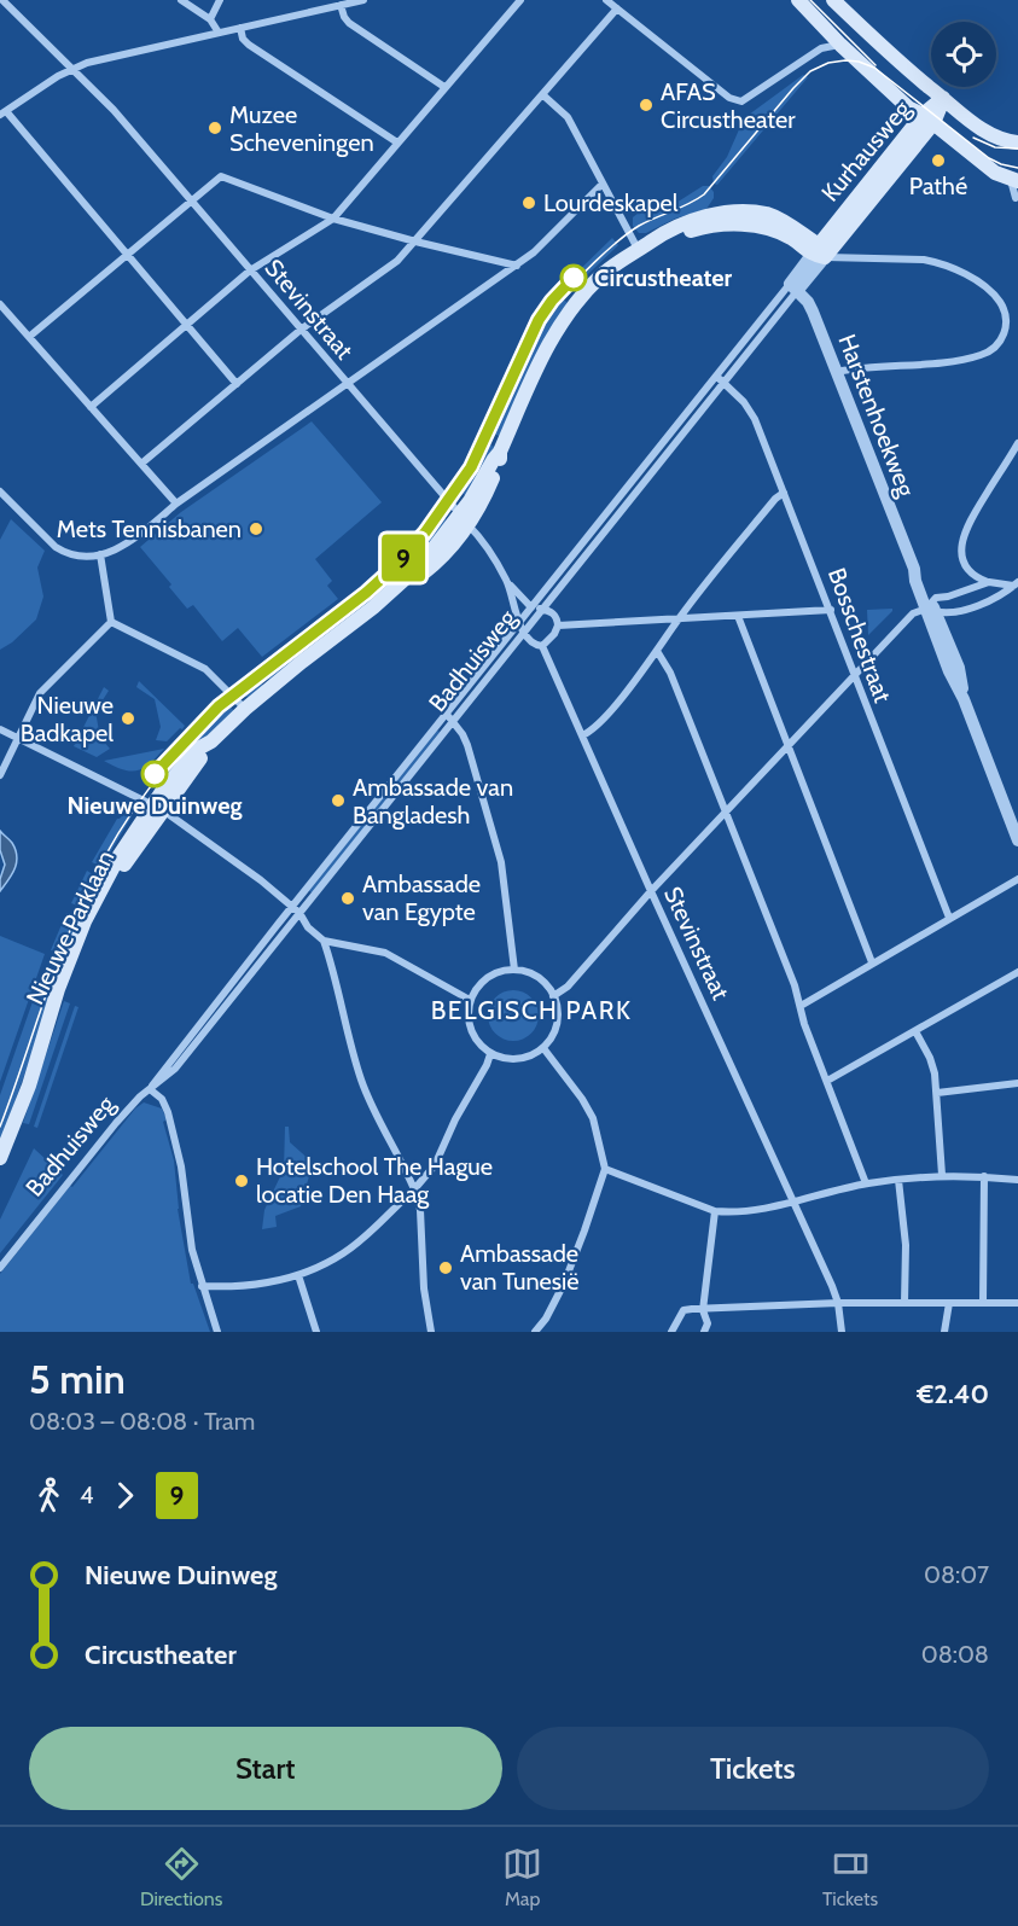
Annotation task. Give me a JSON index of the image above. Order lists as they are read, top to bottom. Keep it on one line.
{"streets":{"main road":["Kurhausweg","Nieuwe Parklaan"],"street":["Stevinstraat","Harstenhoekweg","Bosschestraat","Badhuisweg"]},"crossings":[["Kurhausweg","Badhuisweg"],["Kurhausweg","Nieuwe Parklaan"],["Stevinstraat","Badhuisweg"],["Stevinstraat","Nieuwe Parklaan"],["Harstenhoekweg","Badhuisweg"],["Bosschestraat","Badhuisweg"],["Badhuisweg","Nieuwe Parklaan"]],"districts":["BELGISCH PARK"],"places":["AFAS Circustheater","Muzee Scheveningen","Pathé","Lourdeskapel","Circustheater","Mets Tennisbanen","Nieuwe Badkapel","Nieuwe Duinweg","Ambassade van Bangladesh","Ambassade van Egypte","Hotelschool The Hague locatie Den Haag","Ambassade van Tunesië"],"lines":["tram line 9"],"page":{"on_map":"9","heading":["5 min","08:03 – 08:08 · Tram","€2.40"],"legs":["4","9"],"list":[{"name":"Nieuwe Duinweg","value":"08:07"},{"name":"Circustheater","value":"08:08"}],"buttons":["Start","Tickets"],"tabs":["Directions","Map","Tickets"]}}
